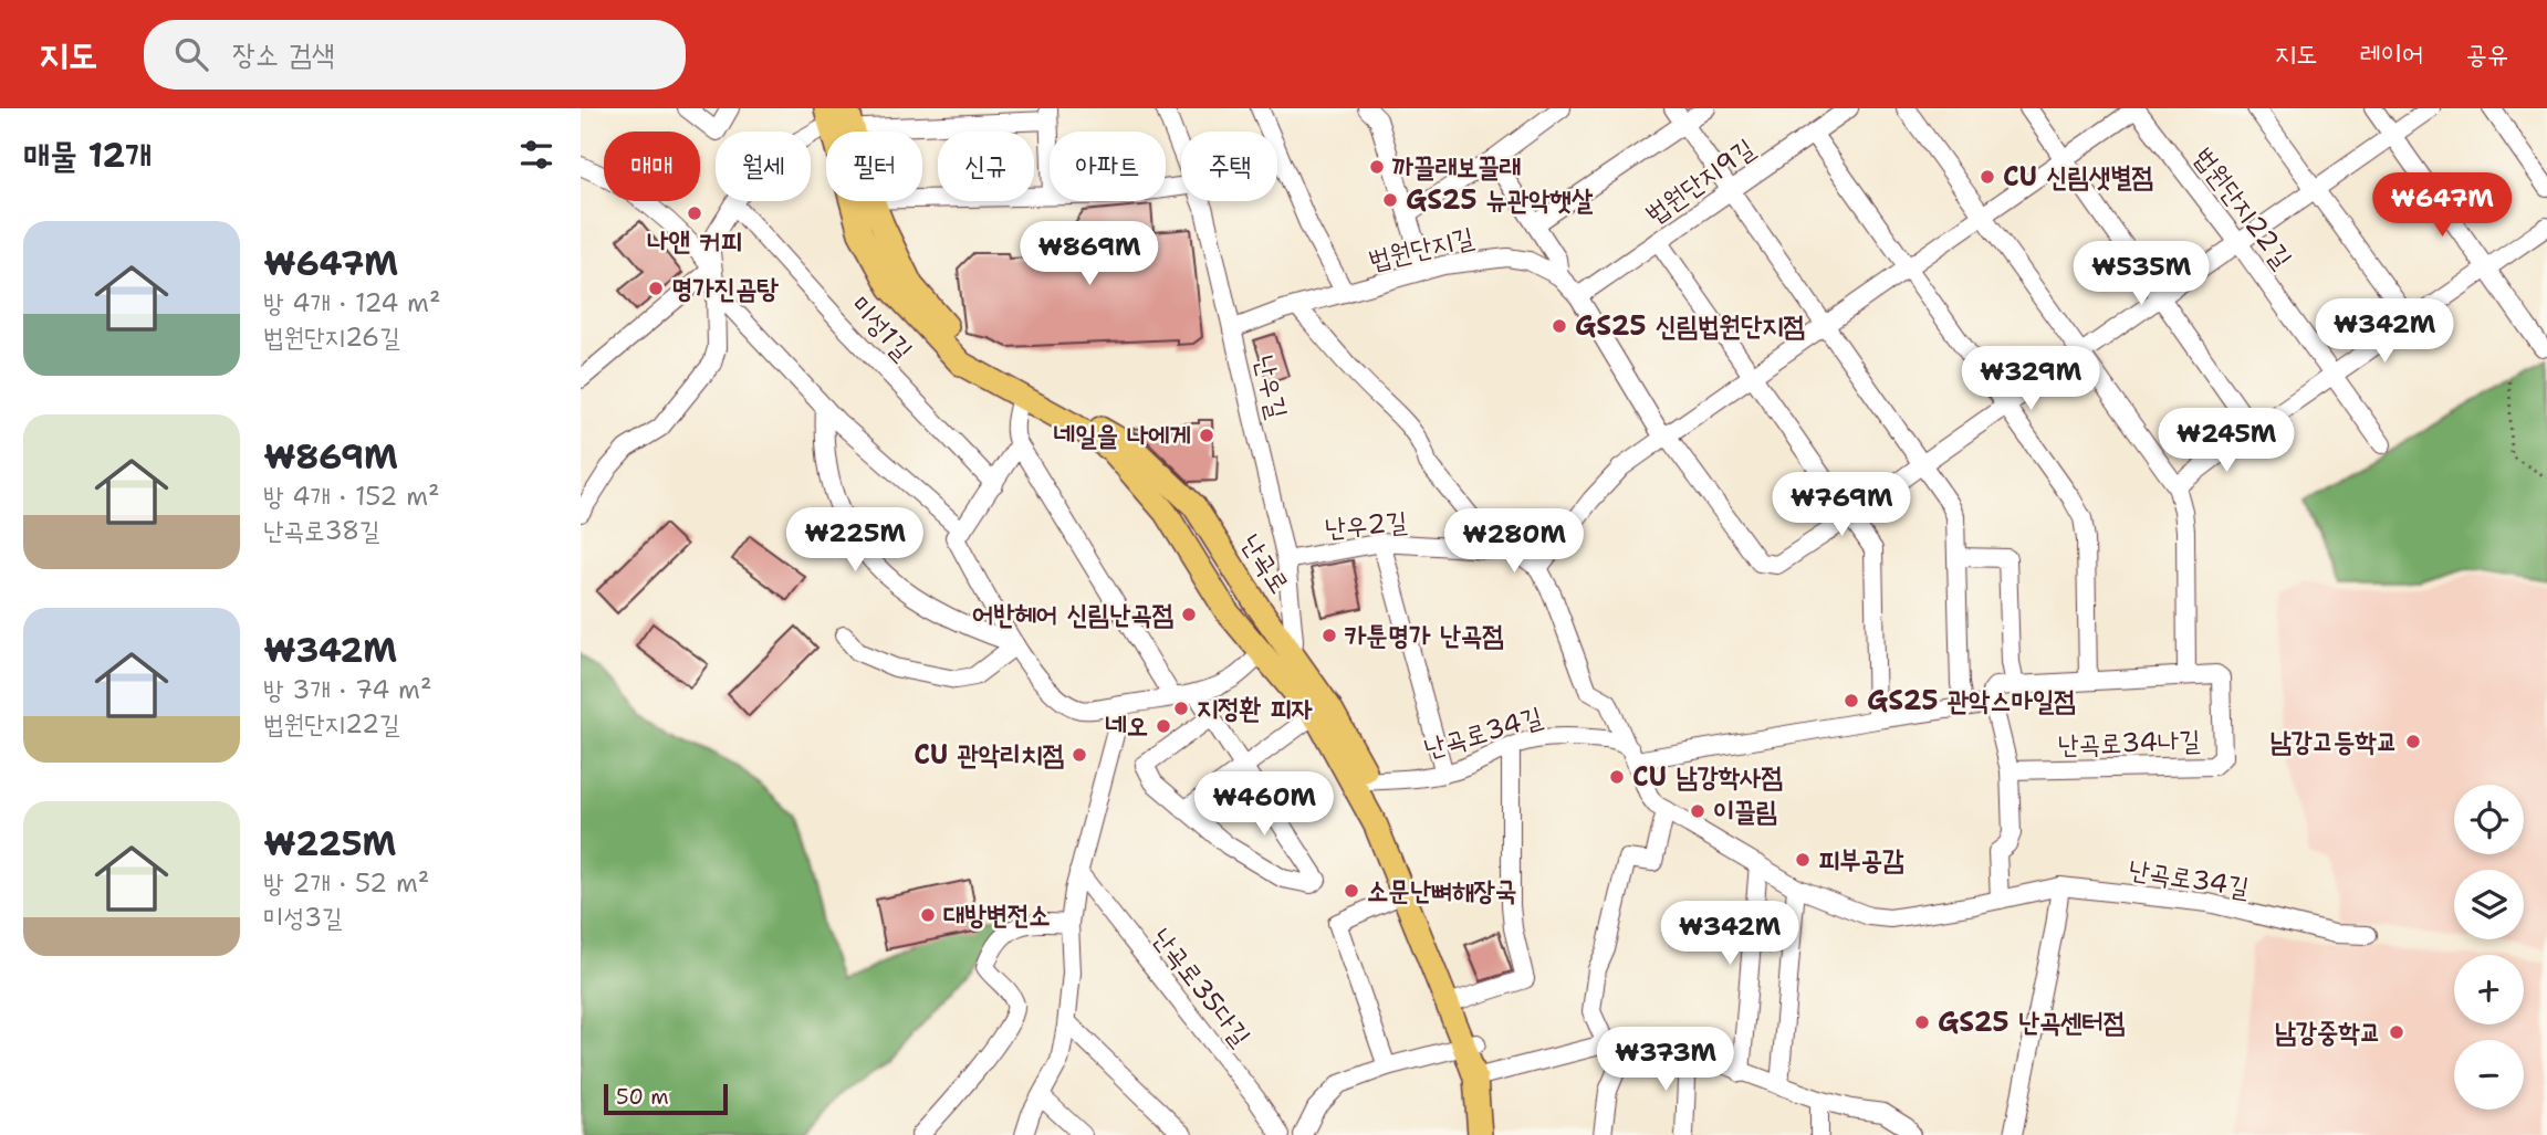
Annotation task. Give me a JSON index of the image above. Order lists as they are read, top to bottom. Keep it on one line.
{"streets":{"main road":["난곡로"],"street":["법원단지9길","법원단지22길","법원단지길","미성1길","난우길","난우2길","난곡로34길","난곡로34나길","난곡로35다길"]},"crossings":[["법원단지9길","법원단지길"],["법원단지22길","법원단지길"],["법원단지길","난우길"],["난우길","난우2길"],["난우길","난곡로"],["난곡로","난곡로34길"]],"places":["까끌래보끌래","CU 신림샛별점","GS25 뉴관악햇살","나앤 커피","명가진곰탕","GS25 신림법원단지점","네일을 나에게","어반헤어 신림난곡점","카툰명가 난곡점","GS25 관악스마일점","지정환 피자","네오","남강고등학교","CU 관악리치점","CU 남강학사점","이끌림","피부공감","소문난뼈해장국","대방변전소","GS25 난곡센터점","남강중학교"],"scale_bar":"50 m","page":{"header":"지도","search":"장소 검색","nav":["지도","레이어","공유"],"heading":"매물 12개","chip":["매매","월세","필터","신규","아파트","주택"],"price":["₩647M","₩869M","₩535M","₩342M","₩329M","₩245M","₩769M","₩225M","₩280M","₩460M","₩342M","₩373M"],"list":[{"name":"₩647M","note":"방 4개 · 124 m² · 법원단지26길"},{"name":"₩869M","note":"방 4개 · 152 m² · 난곡로38길"},{"name":"₩342M","note":"방 3개 · 74 m² · 법원단지22길"},{"name":"₩225M","note":"방 2개 · 52 m² · 미성3길"}],"map_buttons":["+","−"],"scale":"50 m"}}
